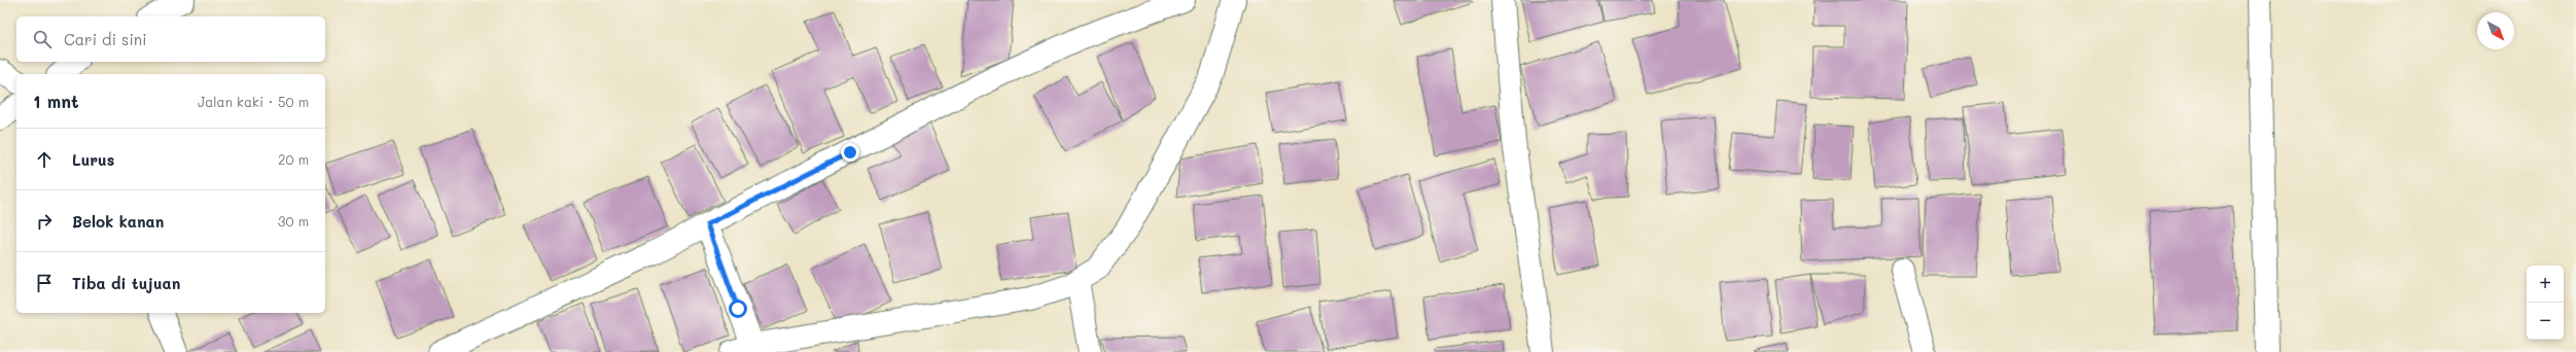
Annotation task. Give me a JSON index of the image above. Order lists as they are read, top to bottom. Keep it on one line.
{"north":"bottom right","page":{"search":"Cari di sini","heading":["1 mnt","Jalan kaki · 50 m"],"list":[["Lurus","20 m"],["Belok kanan","30 m"],"Tiba di tujuan"],"map_buttons":["+","−"]}}
